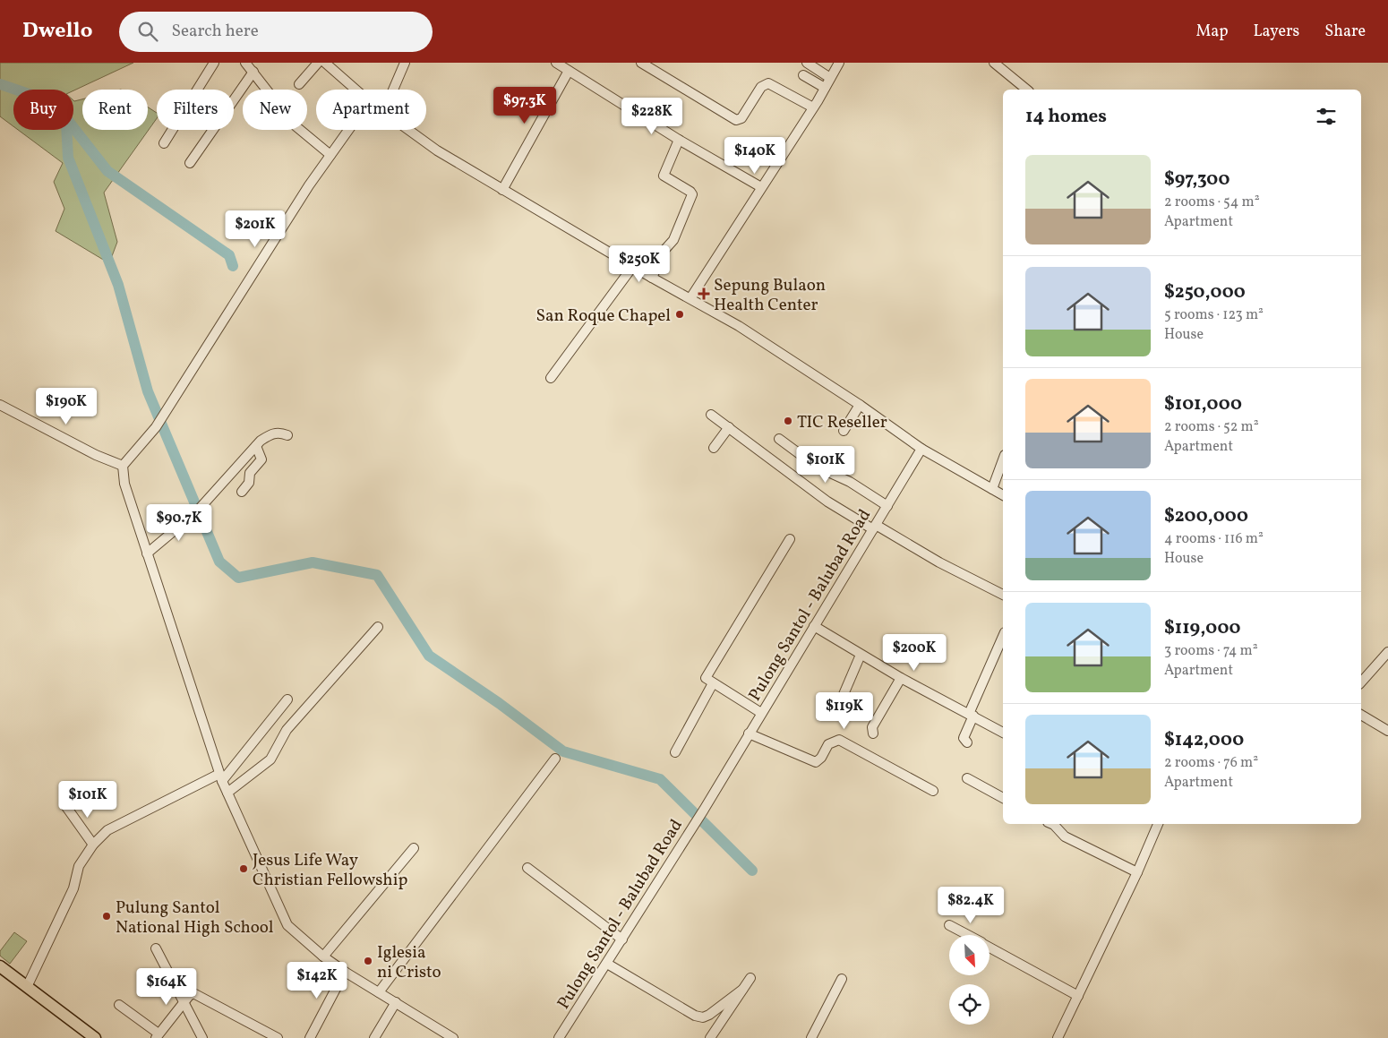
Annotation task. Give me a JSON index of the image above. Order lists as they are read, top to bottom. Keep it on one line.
{"streets":{"street":["Pulong Santol - Balubad Road"]},"places":{"health":["Sepung Bulaon Health Center"],"other":["San Roque Chapel","TIC Reseller","Jesus Life Way Christian Fellowship","Pulung Santol National High School","Iglesia ni Cristo"]},"north":"bottom right","page":{"header":"Dwello","search":"Search here","nav":["Map","Layers","Share"],"price":["$97.3K","$228K","$140K","$201K","$250K","$190K","$101K","$90.7K","$200K","$119K","$101K","$82.4K","$142K","$164K"],"chip":["Buy","Rent","Filters","New","Apartment"],"heading":"14 homes","list":[{"name":"$97,300","note":"2 rooms · 54 m² · Apartment"},{"name":"$250,000","note":"5 rooms · 123 m² · House"},{"name":"$101,000","note":"2 rooms · 52 m² · Apartment"},{"name":"$200,000","note":"4 rooms · 116 m² · House"},{"name":"$119,000","note":"3 rooms · 74 m² · Apartment"},{"name":"$142,000","note":"2 rooms · 76 m² · Apartment"}]}}
